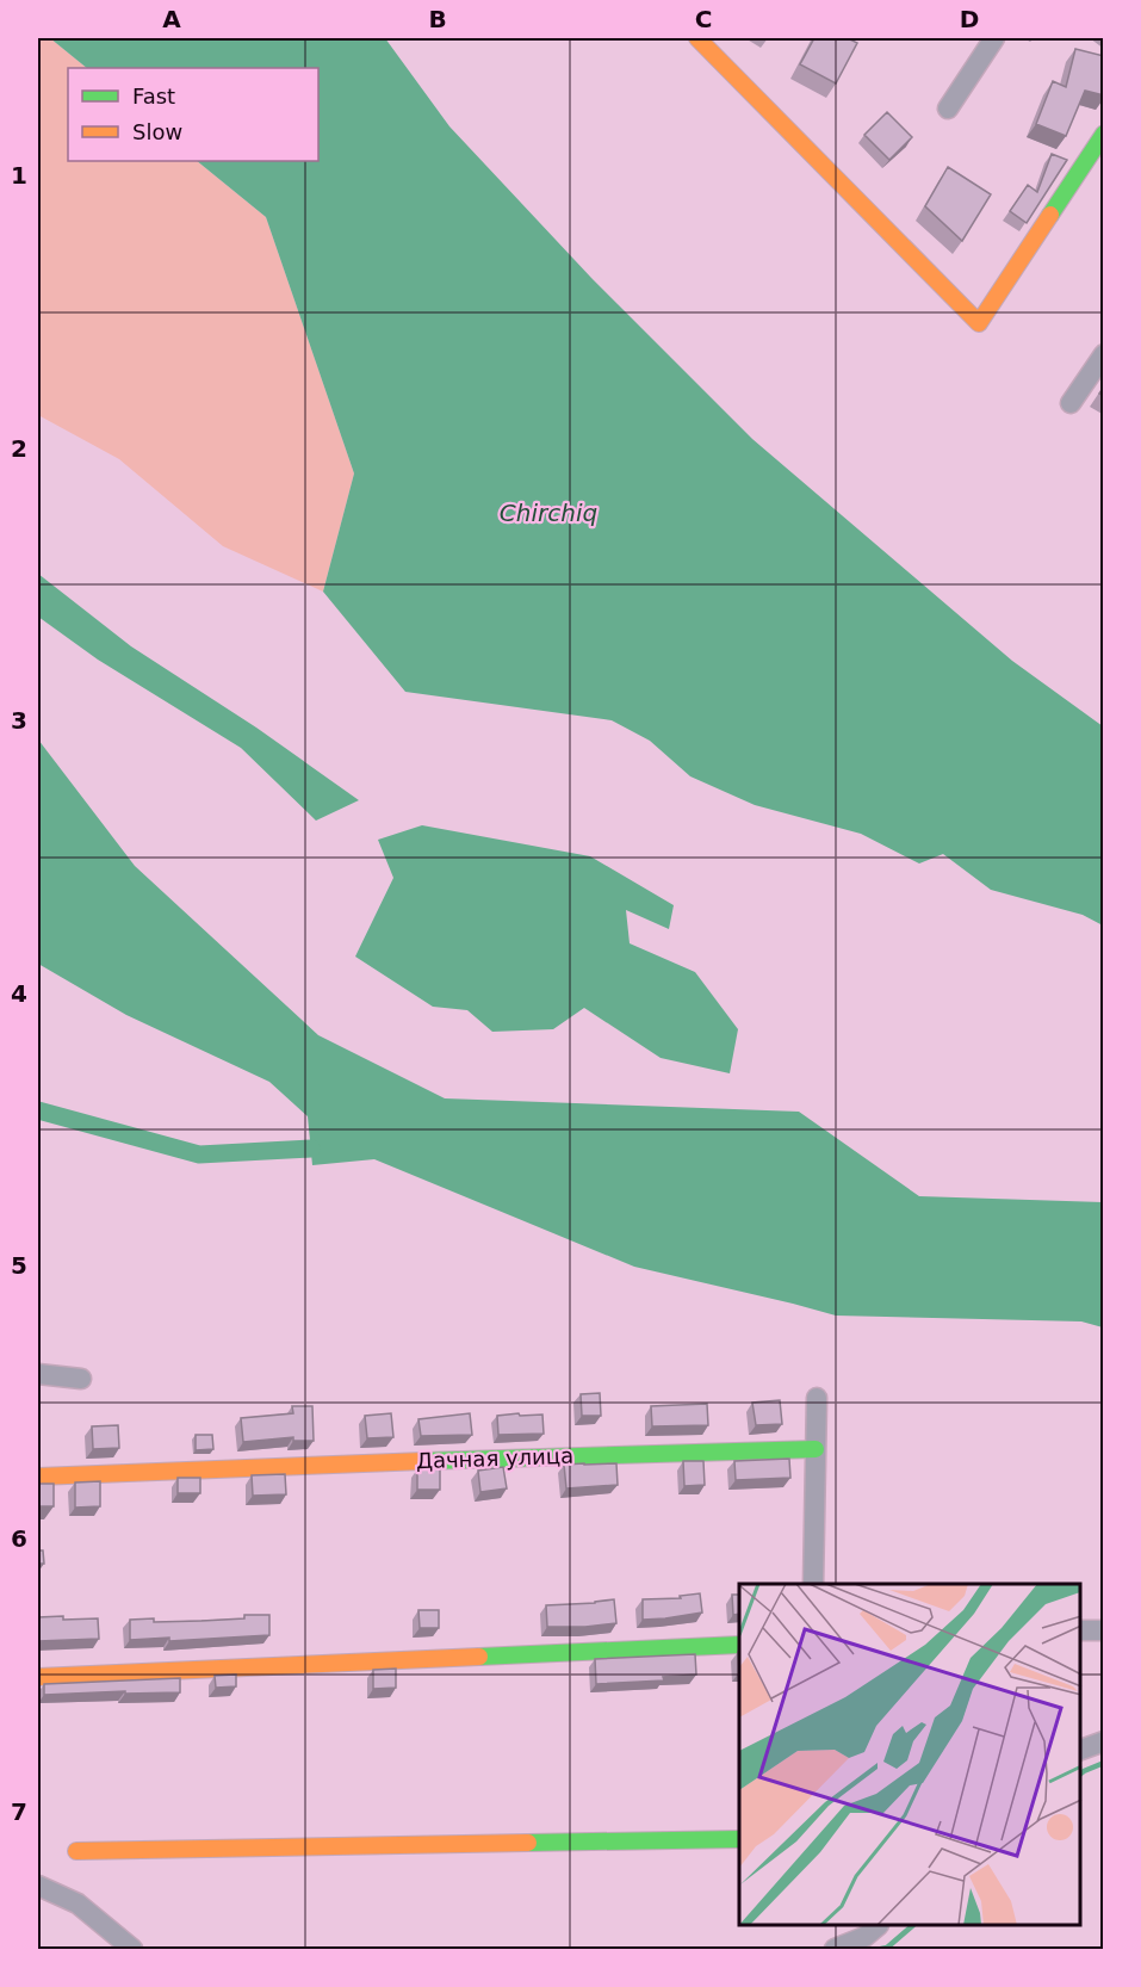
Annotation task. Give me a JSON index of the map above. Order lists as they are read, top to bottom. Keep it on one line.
{"streets":{"street":["Дачная улица"]},"water":["Chirchiq"],"legend":["Fast","Slow"],"grid":{"columns":["A","B","C","D"],"rows":["1","2","3","4","5","6","7"]}}
